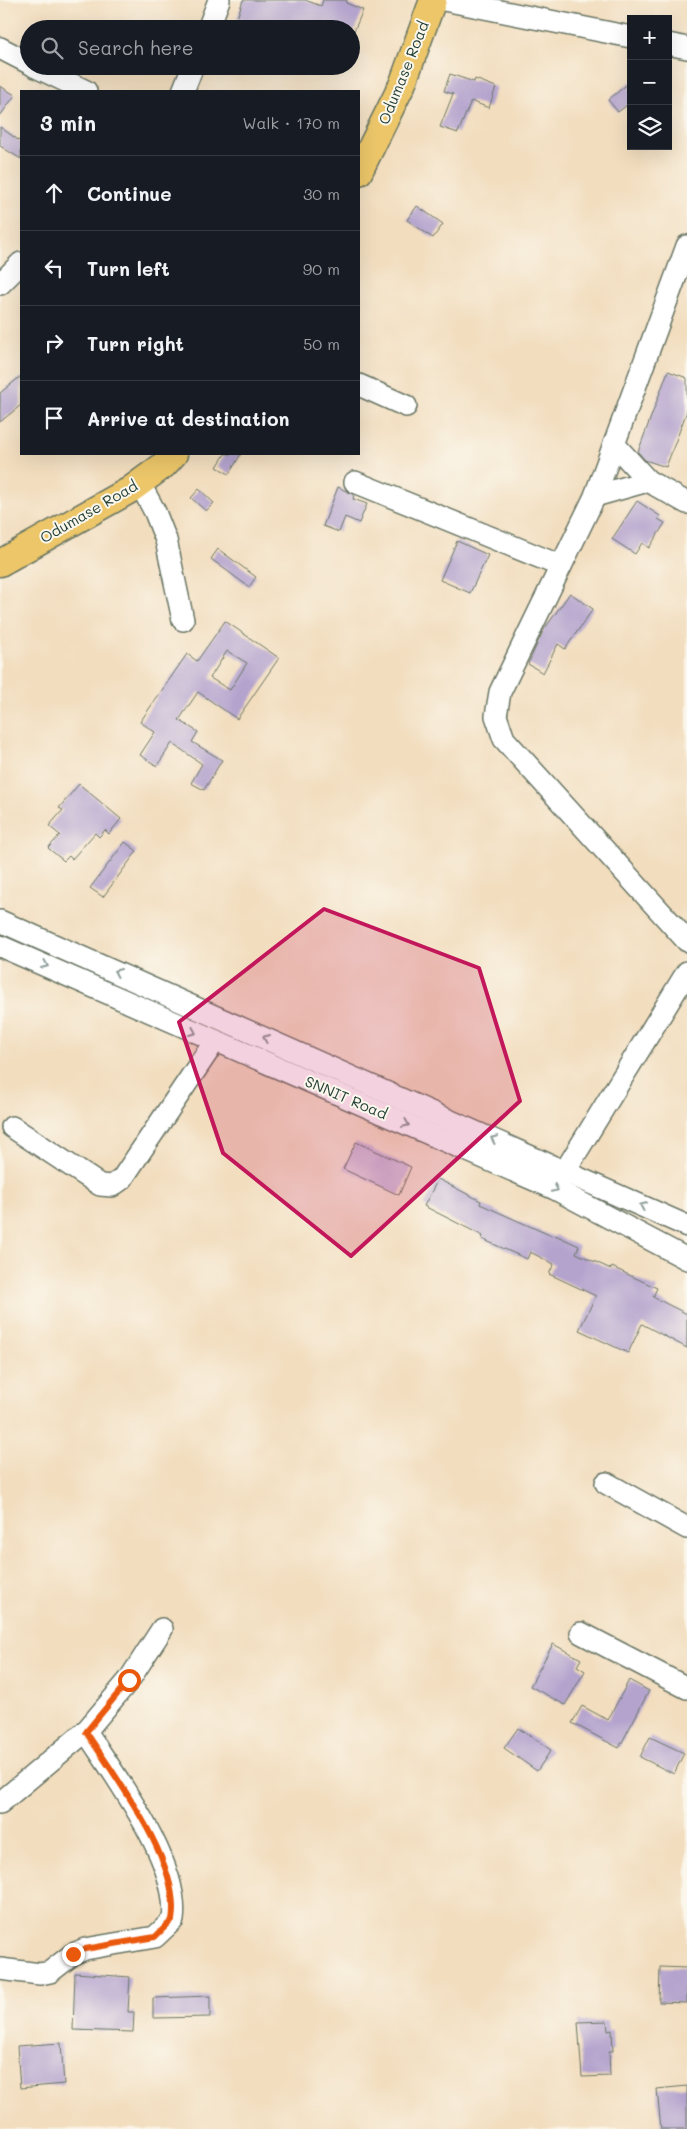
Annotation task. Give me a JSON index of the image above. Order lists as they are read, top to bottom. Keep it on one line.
{"streets":{"main road":["Odumase Road"],"street":["SNNIT Road"]},"page":{"map_buttons":["+","−"],"search":"Search here","heading":["3 min","Walk · 170 m"],"list":[["Continue","30 m"],["Turn left","90 m"],["Turn right","50 m"],"Arrive at destination"]}}
